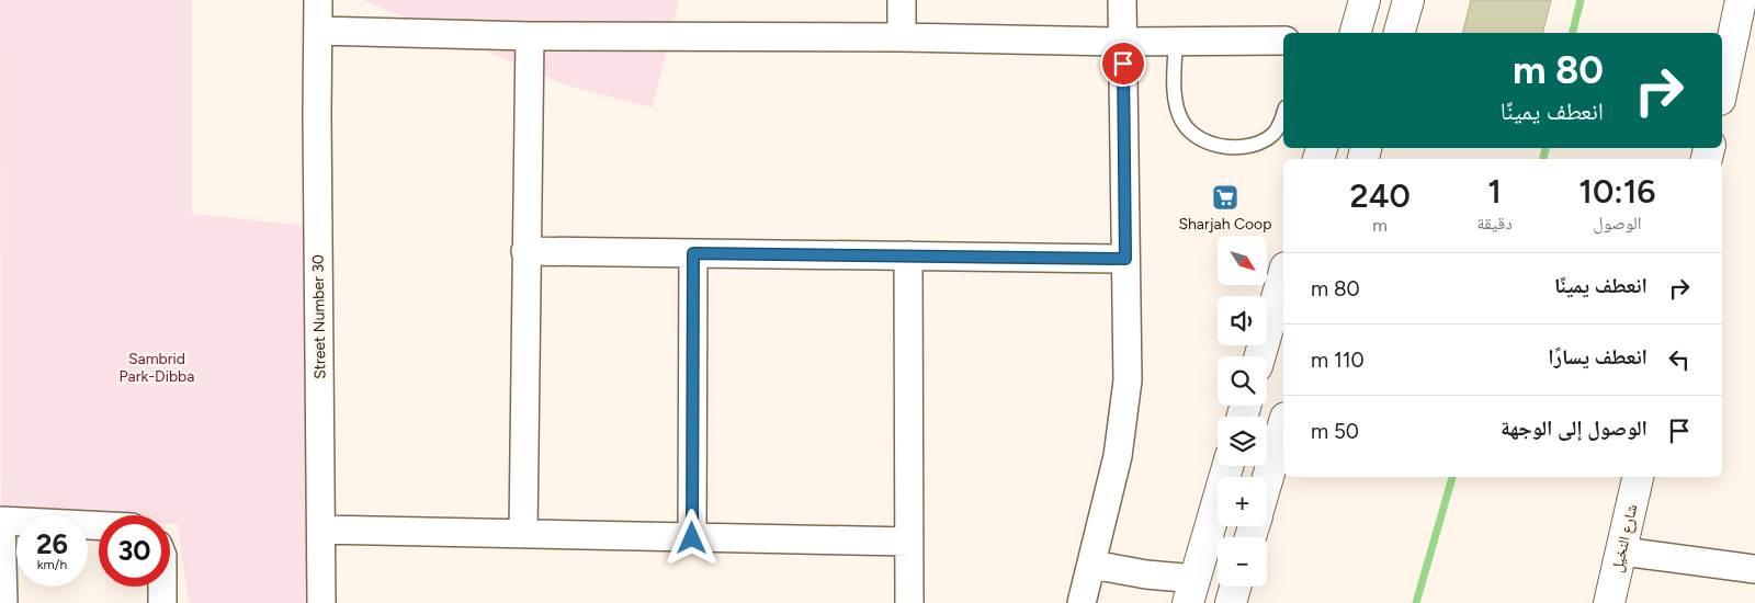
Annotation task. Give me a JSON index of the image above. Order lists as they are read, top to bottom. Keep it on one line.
{"streets":{"main road":["شارع النخيل"],"street":["Street Number 30"]},"parks":["Sambrid Park-Dibba"],"places":{"supermarket":["Sharjah Coop"]},"north":"bottom right","page":{"turn":["80 m","انعطف يمينًا"],"eta":["10:16","الوصول","1","دقيقة","240","m"],"map_buttons":["+","−"],"list":[{"name":"انعطف يمينًا","value":"80 m"},{"name":"انعطف يسارًا","value":"110 m"},{"name":"الوصول إلى الوجهة","value":"50 m"}],"speed":"26 km/h","limit":"30"}}
